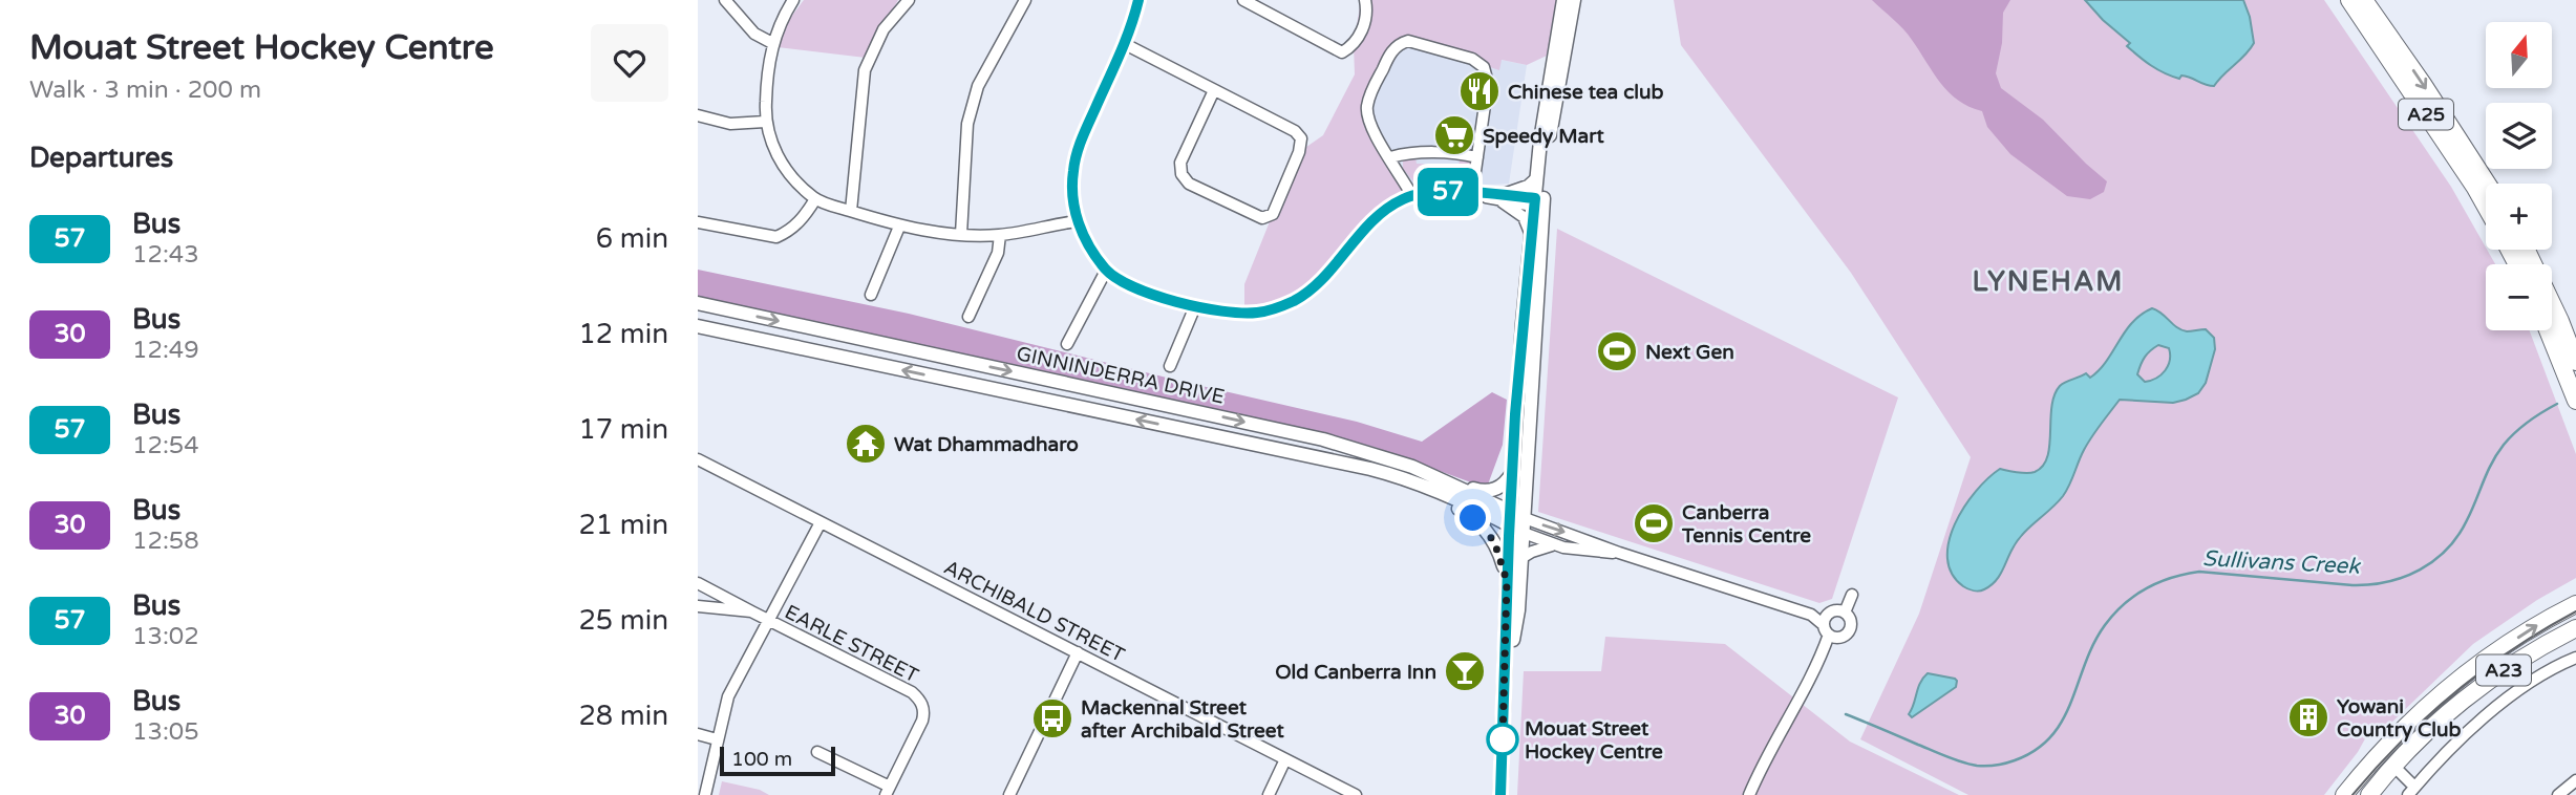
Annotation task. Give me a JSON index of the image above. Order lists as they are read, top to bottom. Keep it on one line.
{"streets":{"highway":["A25","A23"],"main road":["GINNINDERRA DRIVE"],"street":["ARCHIBALD STREET","EARLE STREET"]},"districts":["LYNEHAM"],"water":["Sullivans Creek"],"places":{"restaurant":["Chinese tea club"],"supermarket":["Speedy Mart"],"sports":["Next Gen","Canberra Tennis Centre"],"temple":["Wat Dhammadharo"],"bar":["Old Canberra Inn"],"building":["Yowani Country Club"],"bus stop":["Mackennal Street after Archibald Street"],"other":["Mouat Street Hockey Centre"]},"lines":["bus line 57"],"scale_bar":"100 m","north":"top","page":{"heading":[["Mouat Street Hockey Centre","Walk · 3 min · 200 m"],"Departures"],"on_map":"57","map_buttons":["+","−"],"list":[{"mark":"57","name":"Bus","note":"12:43","value":"6 min"},{"mark":"30","name":"Bus","note":"12:49","value":"12 min"},{"mark":"57","name":"Bus","note":"12:54","value":"17 min"},{"mark":"30","name":"Bus","note":"12:58","value":"21 min"},{"mark":"57","name":"Bus","note":"13:02","value":"25 min"},{"mark":"30","name":"Bus","note":"13:05","value":"28 min"}],"scale":"100 m"}}
